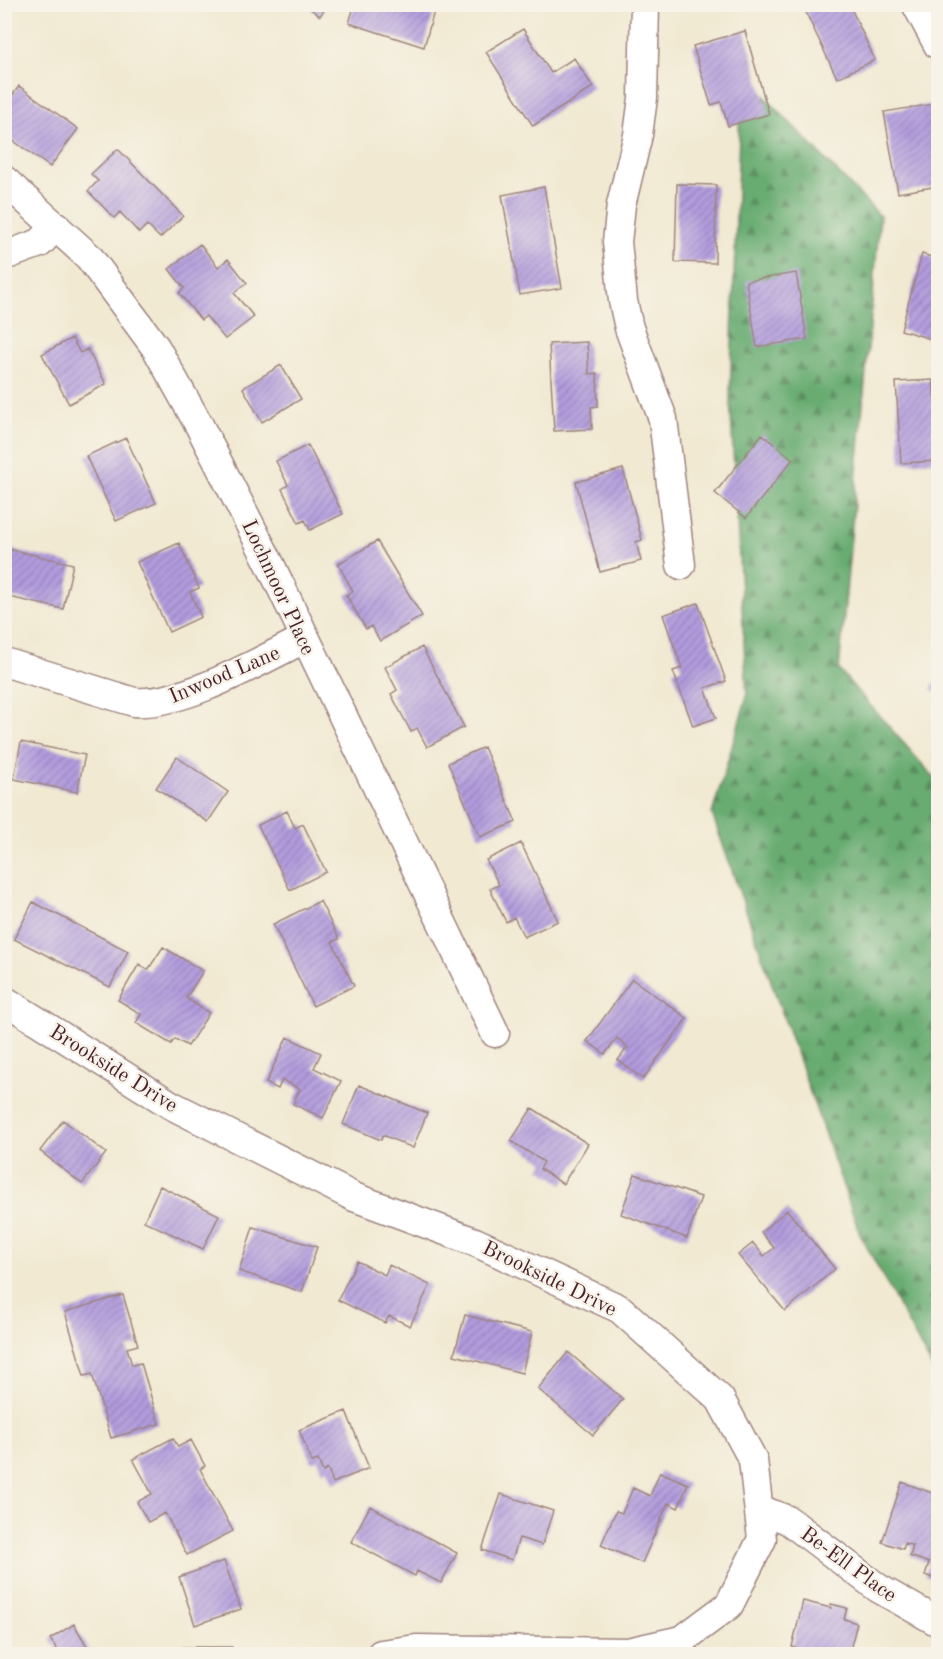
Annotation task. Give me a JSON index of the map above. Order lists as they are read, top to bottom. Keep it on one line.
{"streets":{"street":["Lochmoor Place","Inwood Lane","Brookside Drive","Be-Ell Place"]},"crossings":[["Lochmoor Place","Inwood Lane"],["Brookside Drive","Be-Ell Place"]]}
